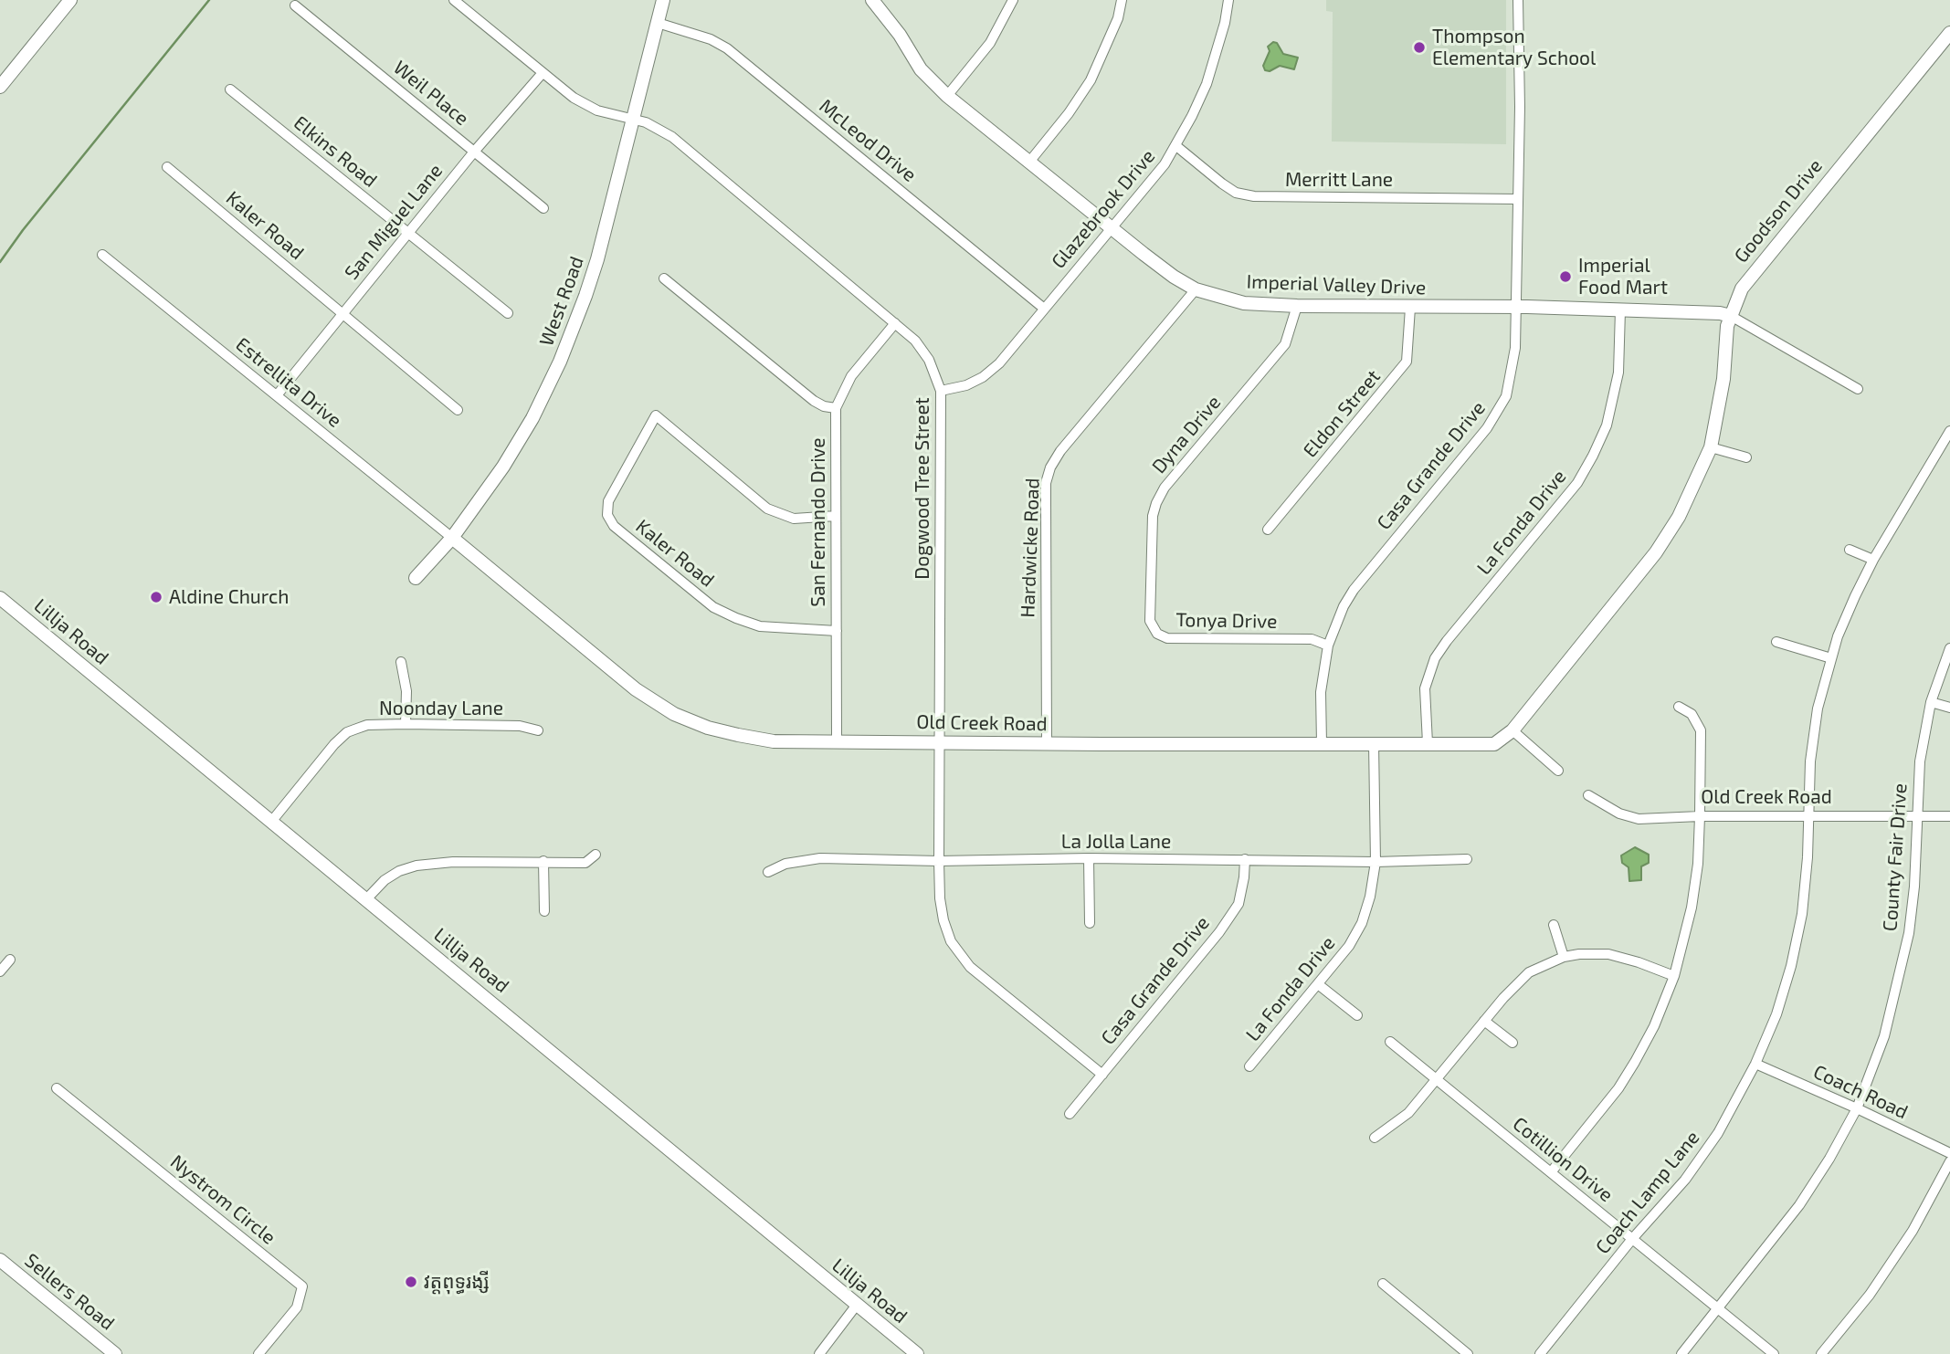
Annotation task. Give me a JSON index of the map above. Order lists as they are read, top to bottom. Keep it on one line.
{"streets":{"street":["Weil Place","McLeod Drive","Elkins Road","Merritt Lane","Glazebrook Drive","Goodson Drive","San Miguel Lane","Kaler Road","Imperial Valley Drive","West Road","Estrellita Drive","Eldon Street","Dyna Drive","Casa Grande Drive","Dogwood Tree Street","San Fernando Drive","La Fonda Drive","Hardwicke Road","Tonya Drive","Lillja Road","Noonday Lane","Old Creek Road","La Jolla Lane","County Fair Drive","Coach Road","Cotillion Drive","Coach Lamp Lane","Nystrom Circle","Sellers Road"]},"crossings":[["Weil Place","San Miguel Lane"],["McLeod Drive","Glazebrook Drive"],["McLeod Drive","West Road"],["Elkins Road","San Miguel Lane"],["Merritt Lane","Glazebrook Drive"],["Merritt Lane","Casa Grande Drive"],["Glazebrook Drive","Imperial Valley Drive"],["Glazebrook Drive","Dogwood Tree Street"],["Goodson Drive","Imperial Valley Drive"],["Goodson Drive","Old Creek Road"],["San Miguel Lane","Kaler Road"],["San Miguel Lane","Estrellita Drive"],["San Miguel Lane","Dogwood Tree Street"],["Kaler Road","San Fernando Drive"],["Imperial Valley Drive","Eldon Street"],["Imperial Valley Drive","Dyna Drive"],["Imperial Valley Drive","Casa Grande Drive"],["Imperial Valley Drive","La Fonda Drive"],["Imperial Valley Drive","Hardwicke Road"],["West Road","Estrellita Drive"],["West Road","Dogwood Tree Street"],["West Road","Old Creek Road"],["Estrellita Drive","Old Creek Road"],["Dyna Drive","Tonya Drive"],["Casa Grande Drive","Dogwood Tree Street"],["Casa Grande Drive","Tonya Drive"],["Casa Grande Drive","Old Creek Road"],["Casa Grande Drive","La Jolla Lane"],["Dogwood Tree Street","San Fernando Drive"],["Dogwood Tree Street","Old Creek Road"],["Dogwood Tree Street","La Jolla Lane"],["San Fernando Drive","Old Creek Road"],["La Fonda Drive","Old Creek Road"],["La Fonda Drive","La Jolla Lane"],["Hardwicke Road","Old Creek Road"],["Lillja Road","Noonday Lane"],["Old Creek Road","County Fair Drive"],["Old Creek Road","Coach Lamp Lane"],["County Fair Drive","Coach Road"],["County Fair Drive","Cotillion Drive"],["Coach Road","Coach Lamp Lane"],["Cotillion Drive","Coach Lamp Lane"]],"places":["Thompson Elementary School","Imperial Food Mart","Aldine Church","វត្តពុទ្ធរង្សី"]}
